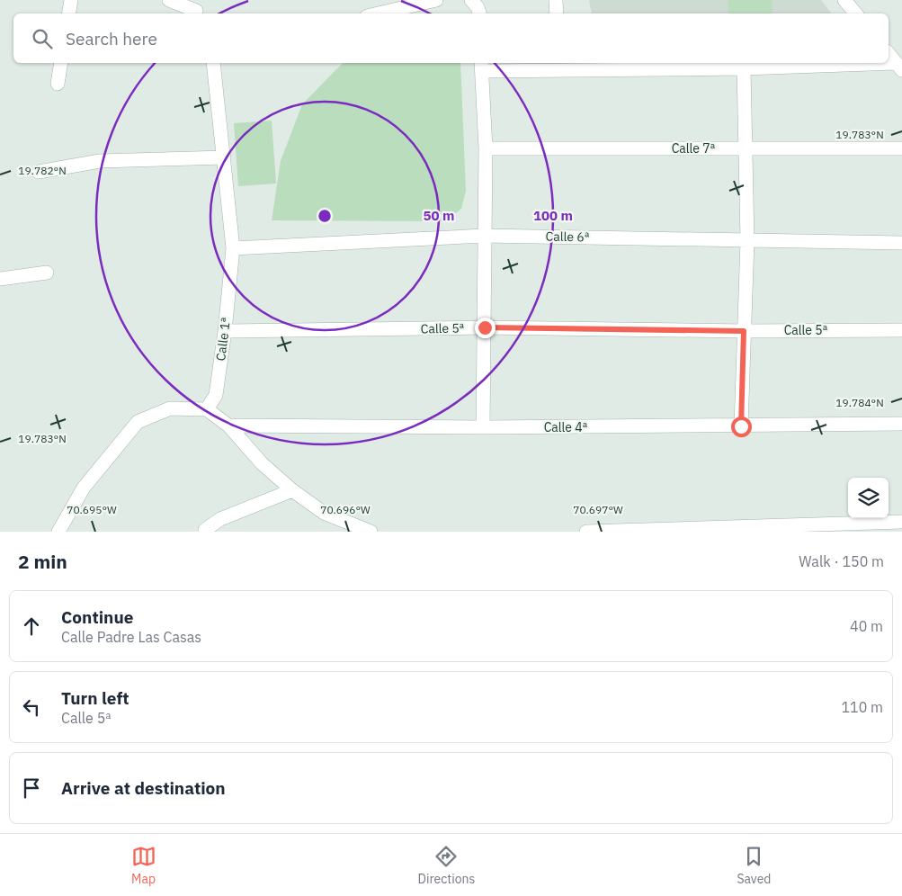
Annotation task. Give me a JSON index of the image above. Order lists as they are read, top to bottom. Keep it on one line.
{"streets":{"street":["Calle 7ª","Calle 6ª","Calle 5ª","Calle 1ª","Calle 4ª"]},"crossings":[["Calle 6ª","Calle 1ª"],["Calle 5ª","Calle 1ª"]],"page":{"search":"Search here","heading":["2 min","Walk · 150 m"],"list":[["Continue","Calle Padre Las Casas","40 m"],["Turn left","Calle 5ª","110 m"],"Arrive at destination"],"nav":["Map","Directions","Saved"]},"coordinates":["19.783°N","19.782°N","19.784°N","70.695°W","70.696°W","70.697°W"],"rings":["50 m","100 m"]}
